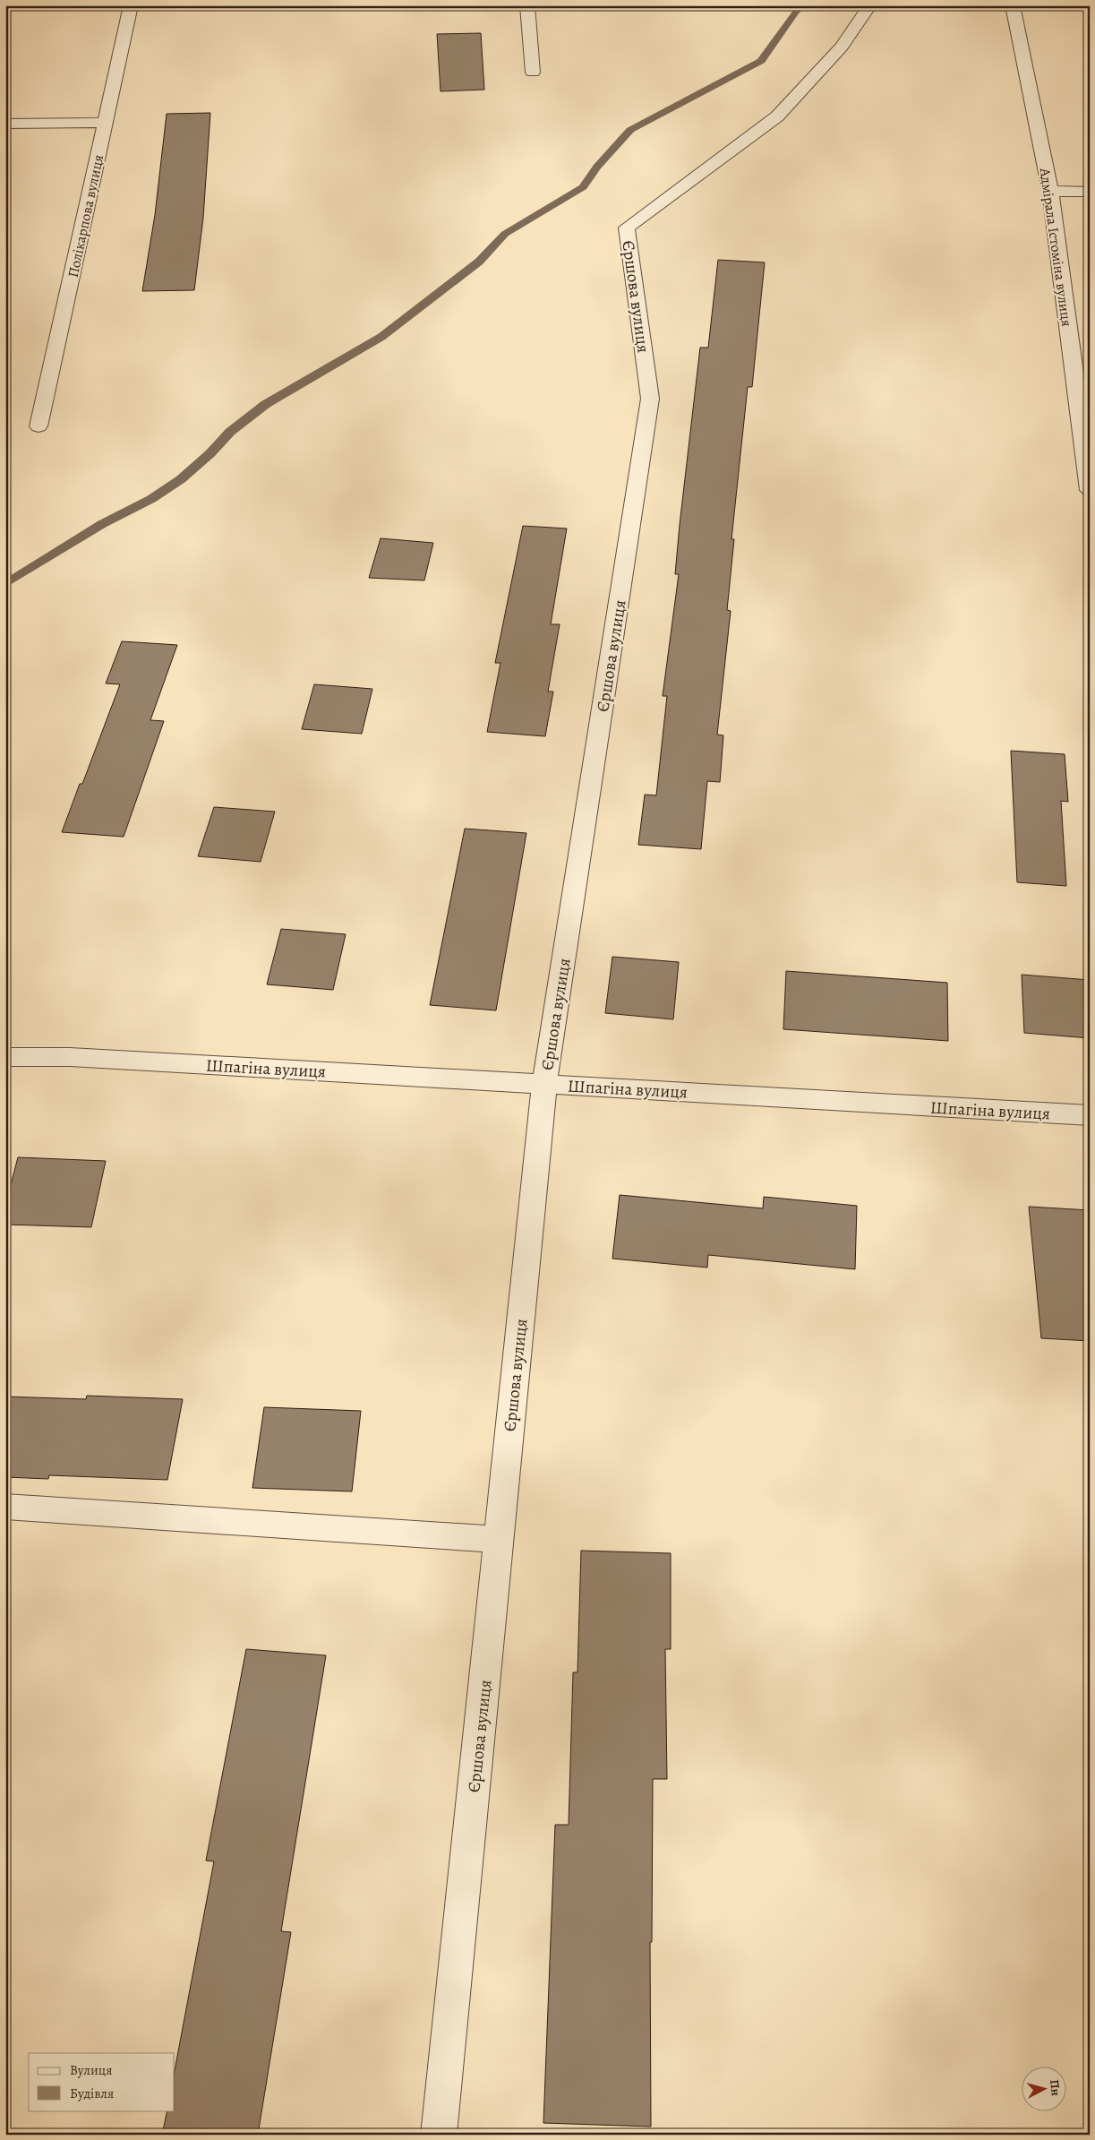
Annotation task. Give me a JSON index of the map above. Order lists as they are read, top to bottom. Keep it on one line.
{"streets":{"street":["Полікарпова вулиця","Адмірала Істоміна вулиця","Єршова вулиця","Шпагіна вулиця"]},"crossings":[["Єршова вулиця","Шпагіна вулиця"]],"legend":["Вулиця","Будівля"],"north":"right"}
